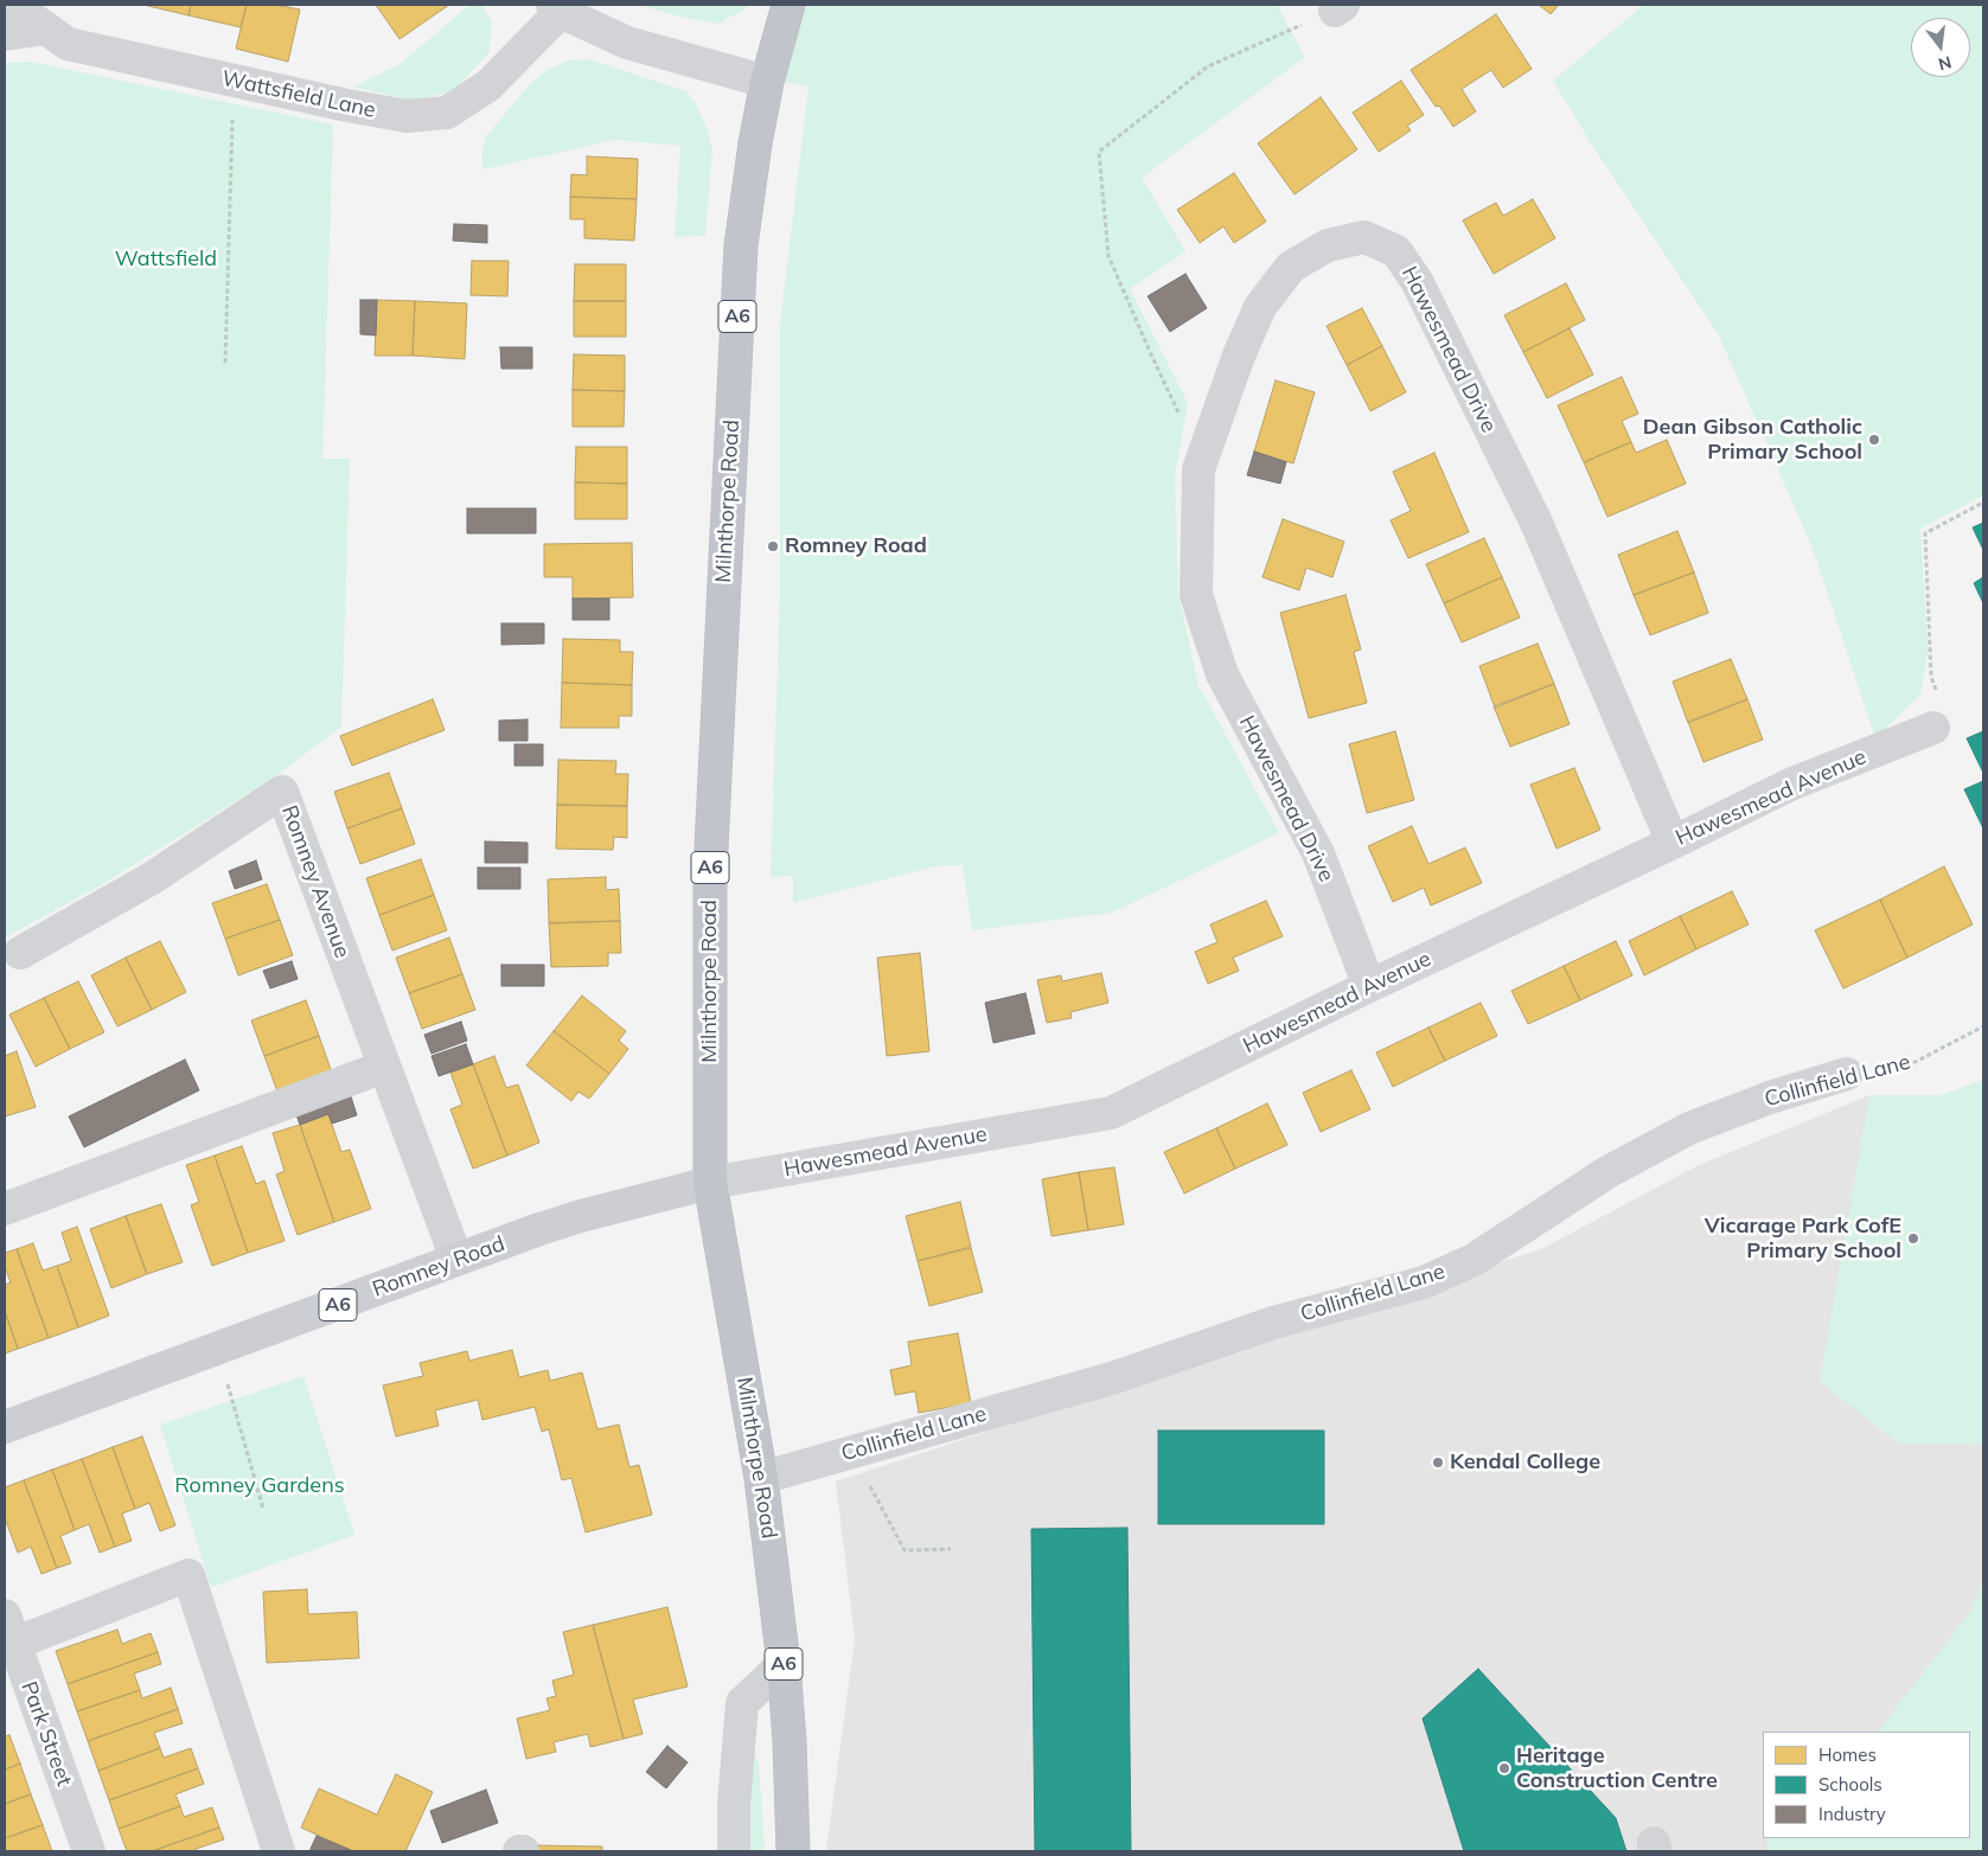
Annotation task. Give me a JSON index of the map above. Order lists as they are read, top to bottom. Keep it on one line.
{"streets":{"highway":["A6","Milnthorpe Road"],"main road":["Romney Road"],"street":["Wattsfield Lane","Hawesmead Drive","Hawesmead Avenue","Romney Avenue","Collinfield Lane","Park Street"]},"crossings":[["Hawesmead Drive","Hawesmead Avenue"],["Milnthorpe Road","Hawesmead Avenue"],["Milnthorpe Road","Collinfield Lane"],["Milnthorpe Road","Romney Road"],["Hawesmead Avenue","Romney Road"],["Romney Avenue","Romney Road"]],"parks":["Wattsfield","Romney Gardens"],"places":["Dean Gibson Catholic Primary School","Romney Road","Vicarage Park CofE Primary School","Kendal College","Heritage Construction Centre"],"legend":["Homes","Schools","Industry"],"north":"bottom"}
